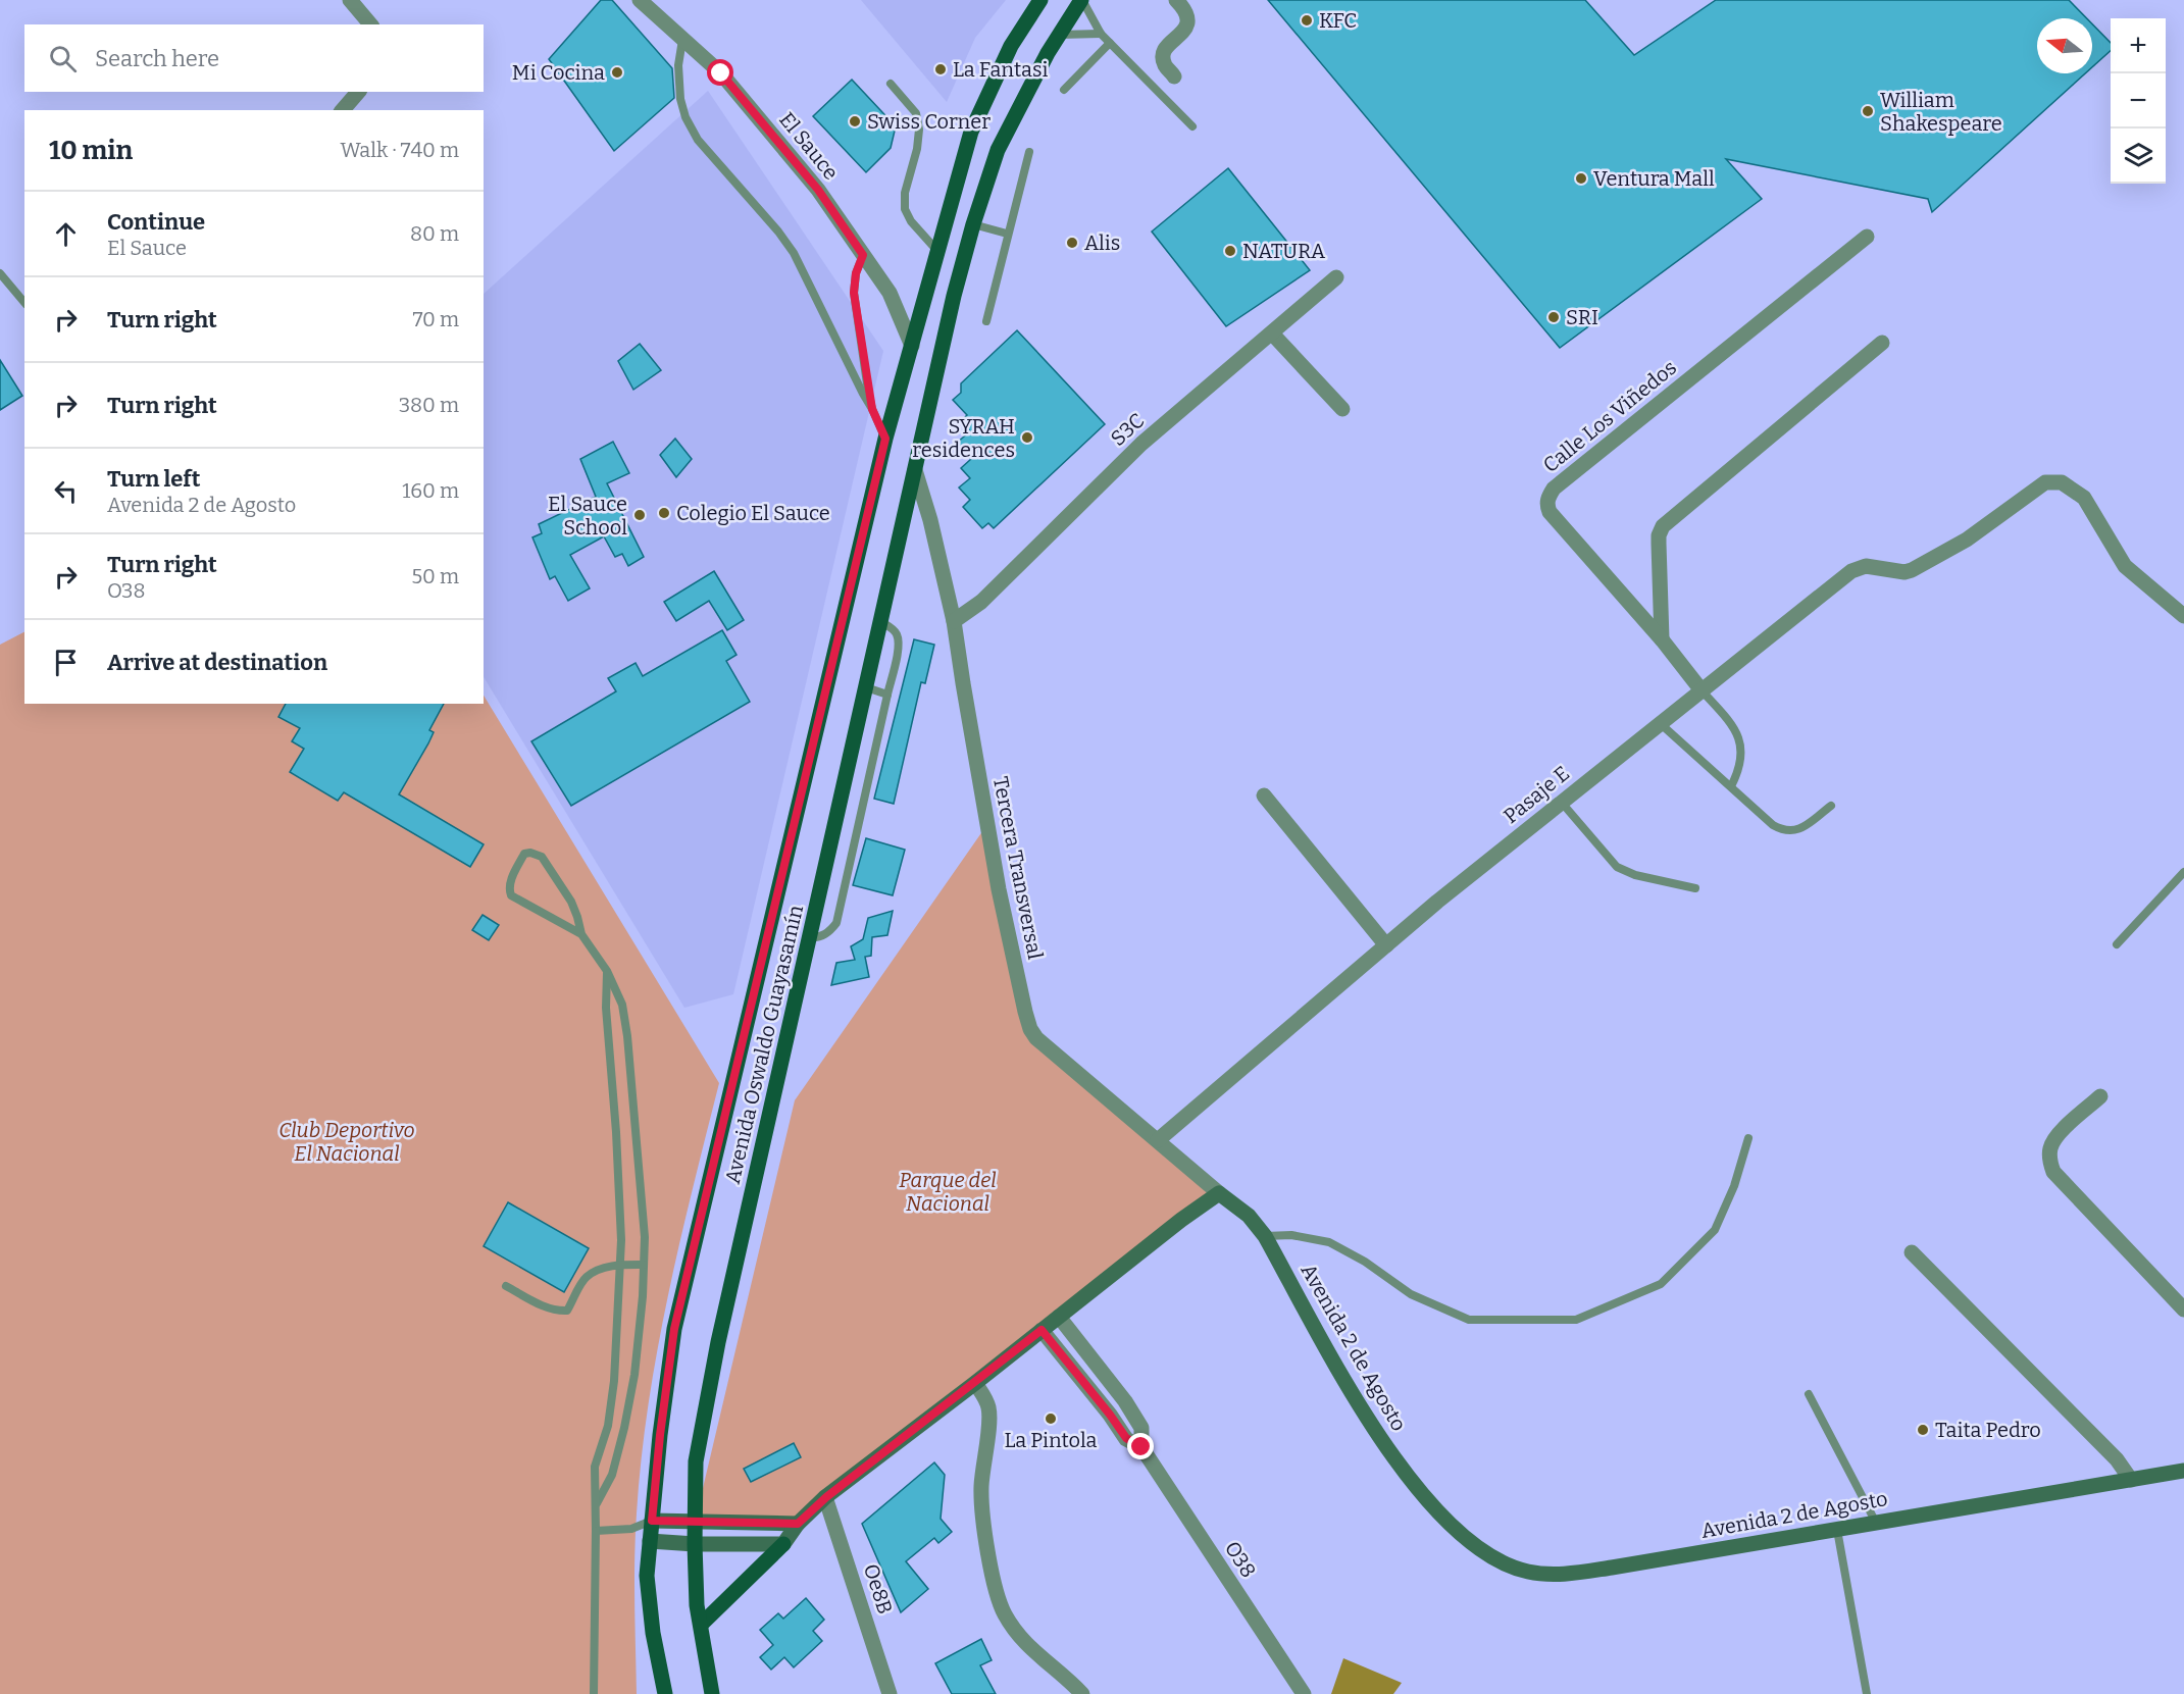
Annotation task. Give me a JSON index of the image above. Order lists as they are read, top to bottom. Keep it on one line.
{"streets":{"main road":["Avenida Oswaldo Guayasamín","Avenida 2 de Agosto"],"street":["El Sauce","Calle Los Viñedos","S3C","Pasaje E","Tercera Transversal","O38","Oe8B"]},"crossings":[["El Sauce","Avenida Oswaldo Guayasamín"],["Calle Los Viñedos","Pasaje E"],["S3C","Tercera Transversal"],["Pasaje E","Tercera Transversal"],["Tercera Transversal","Avenida Oswaldo Guayasamín"],["Tercera Transversal","Avenida 2 de Agosto"]],"parks":["Club Deportivo El Nacional","Parque del Nacional"],"places":["KFC","La Fantasi","Mi Cocina","William Shakespeare","Swiss Corner","Ventura Mall","Alis","NATURA","SRI","SYRAH residences","Colegio El Sauce","El Sauce School","La Pintola","Taita Pedro"],"north":"left","page":{"map_buttons":["+","−"],"search":"Search here","heading":["10 min","Walk · 740 m"],"list":[["Continue","El Sauce","80 m"],["Turn right","70 m"],["Turn right","380 m"],["Turn left","Avenida 2 de Agosto","160 m"],["Turn right","O38","50 m"],"Arrive at destination"]}}
